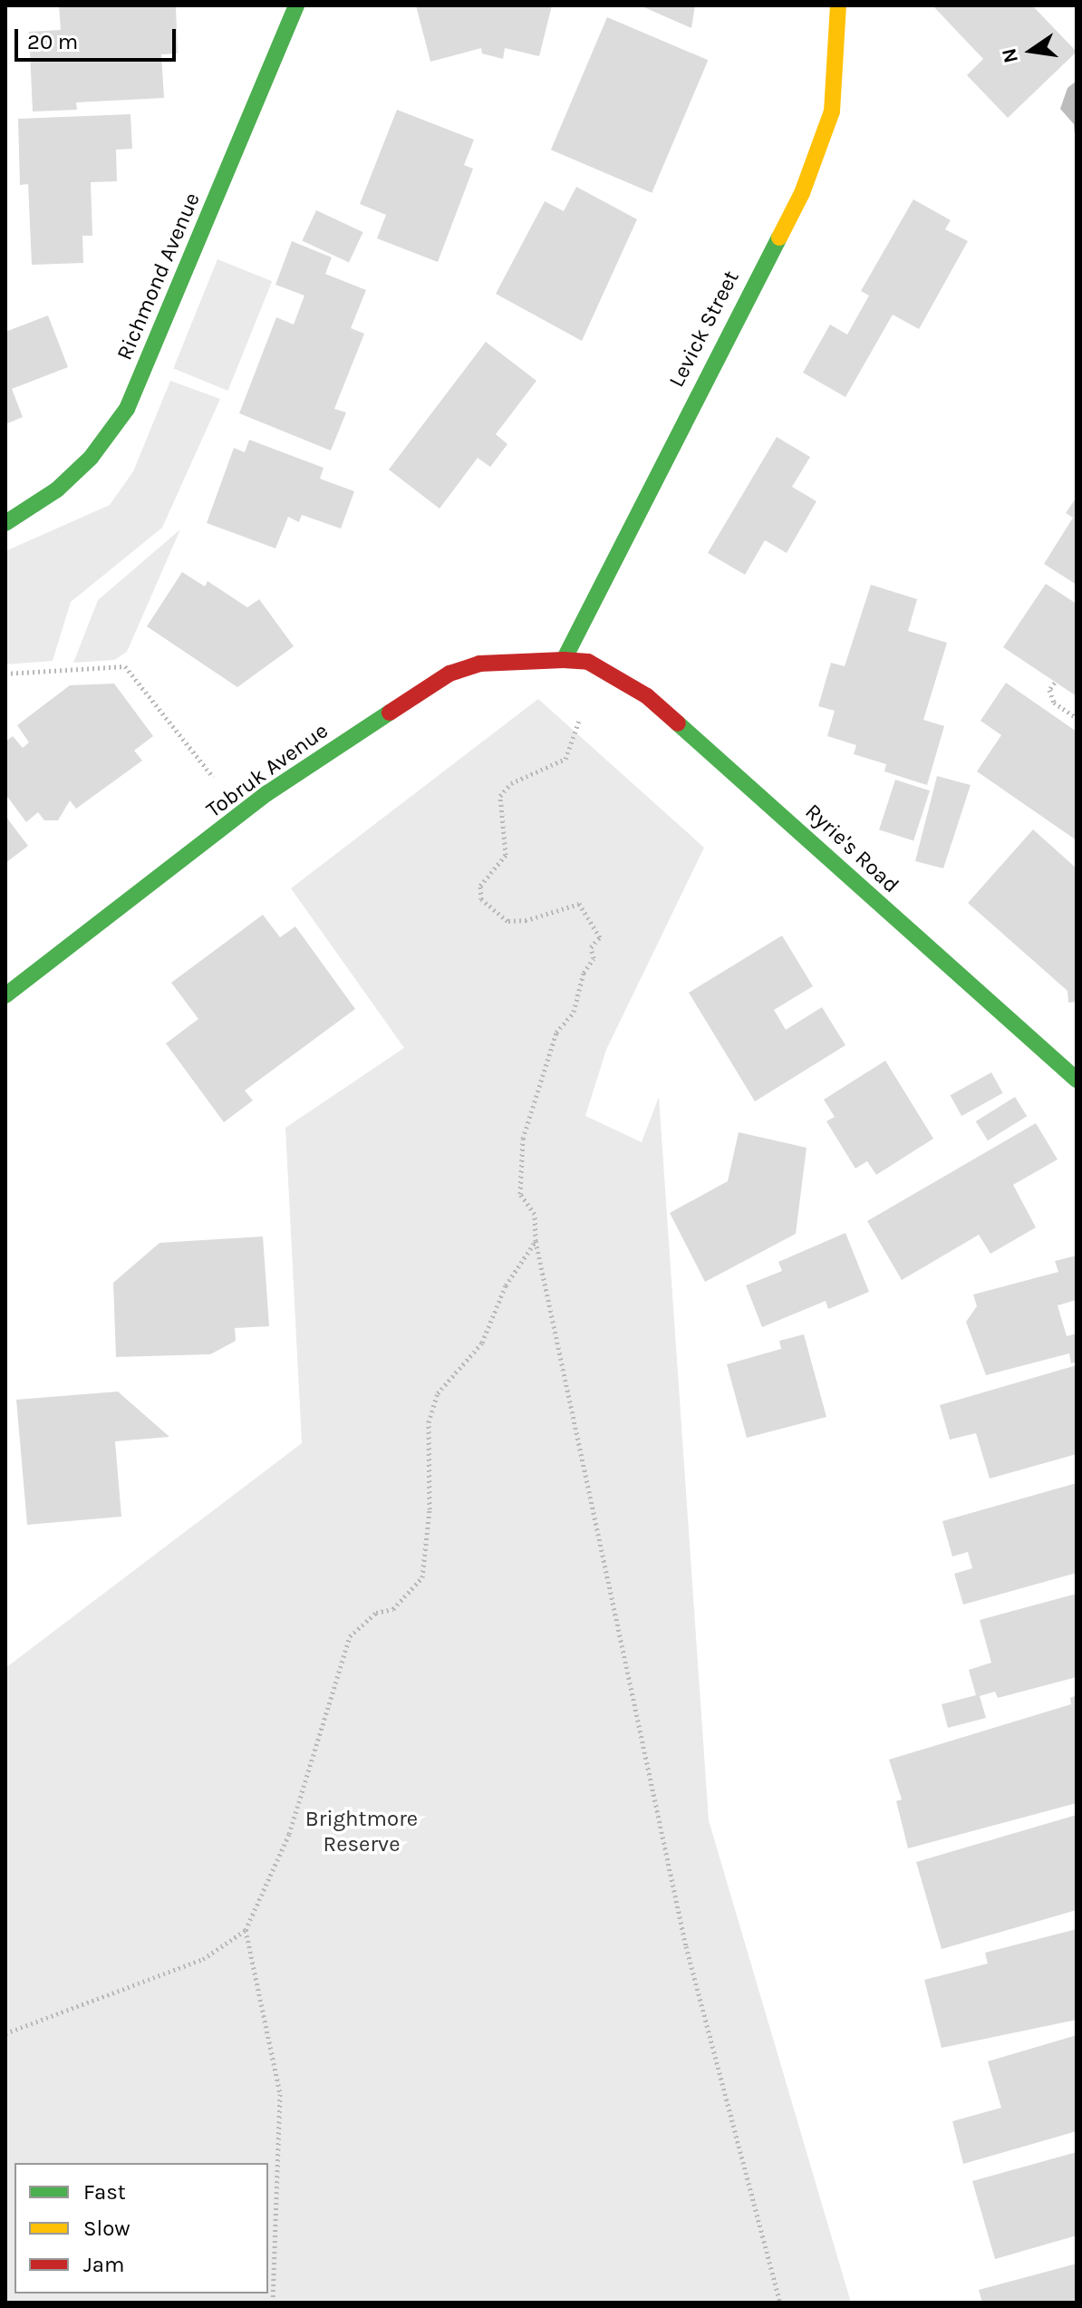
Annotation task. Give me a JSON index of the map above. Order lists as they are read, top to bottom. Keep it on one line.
{"streets":{"street":["Richmond Avenue","Levick Street","Tobruk Avenue","Ryrie's Road"]},"crossings":[["Levick Street","Tobruk Avenue"],["Tobruk Avenue","Ryrie's Road"]],"parks":["Brightmore Reserve"],"legend":["Fast","Slow","Jam"],"scale_bar":"20 m","north":"left"}
